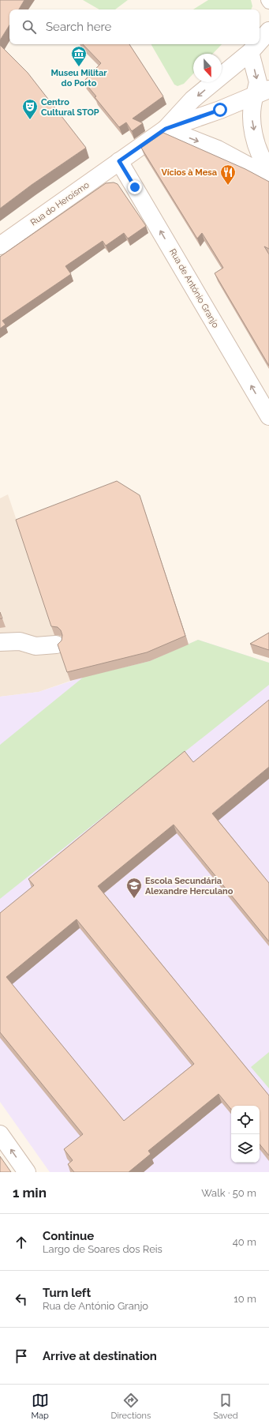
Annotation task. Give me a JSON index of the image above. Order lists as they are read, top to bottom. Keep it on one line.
{"streets":{"street":["Rua do Heroísmo","Rua de António Granjo"]},"crossings":[["Rua do Heroísmo","Rua de António Granjo"]],"one_way":["Rua de António Granjo"],"places":{"museum":["Museu Militar do Porto"],"theatre":["Centro Cultural STOP"],"restaurant":["Vícios à Mesa"],"school or university":["Escola Secundária Alexandre Herculano"]},"north":"bottom","page":{"search":"Search here","heading":["1 min","Walk · 50 m"],"list":[["Continue","Largo de Soares dos Reis","40 m"],["Turn left","Rua de António Granjo","10 m"],"Arrive at destination"],"nav":["Map","Directions","Saved"]}}
